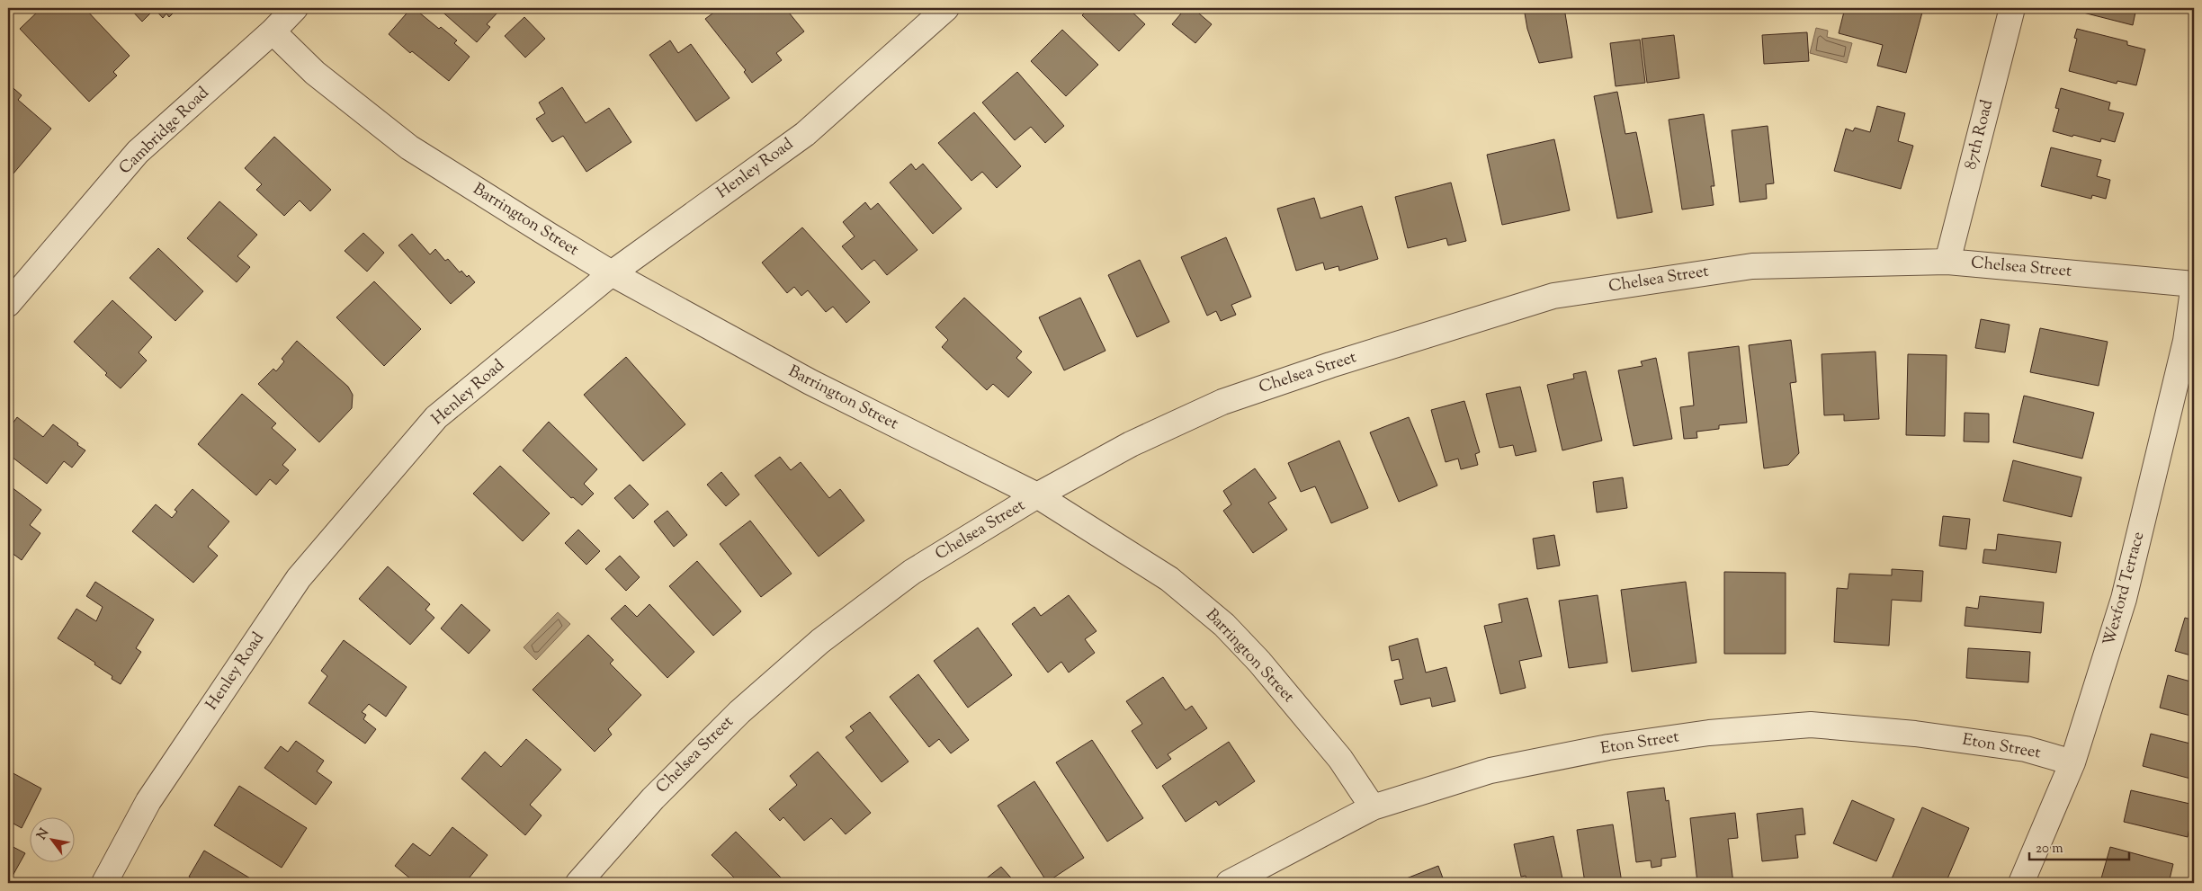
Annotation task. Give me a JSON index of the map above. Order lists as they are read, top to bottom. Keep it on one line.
{"streets":{"street":["Cambridge Road","87th Road","Henley Road","Barrington Street","Chelsea Street","Wexford Terrace","Eton Street"]},"crossings":[["Cambridge Road","Barrington Street"],["87th Road","Chelsea Street"],["Henley Road","Barrington Street"],["Barrington Street","Chelsea Street"],["Barrington Street","Eton Street"],["Chelsea Street","Wexford Terrace"],["Wexford Terrace","Eton Street"]],"scale_bar":"20 m","north":"top left"}
